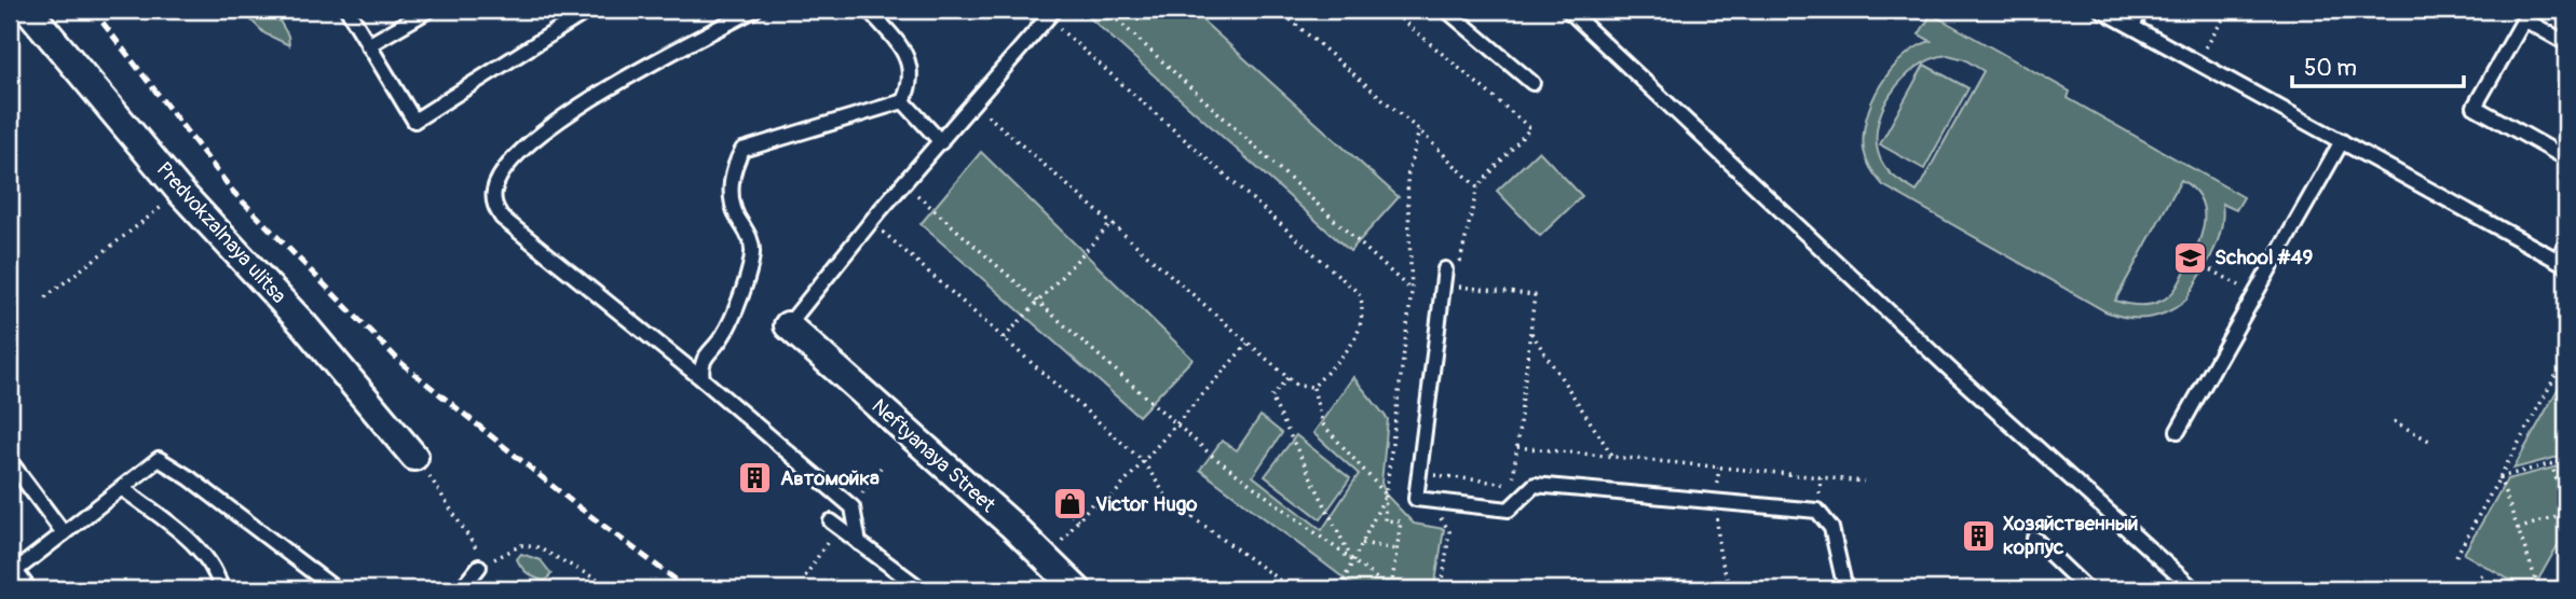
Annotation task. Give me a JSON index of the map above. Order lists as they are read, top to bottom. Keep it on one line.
{"streets":{"street":["Predvokzalnaya ulitsa","Neftyanaya Street"]},"places":{"school or university":["School #49"],"building":["Автомойка","Хозяйственный корпус"],"shop":["Victor Hugo"]},"scale_bar":"50 m"}
